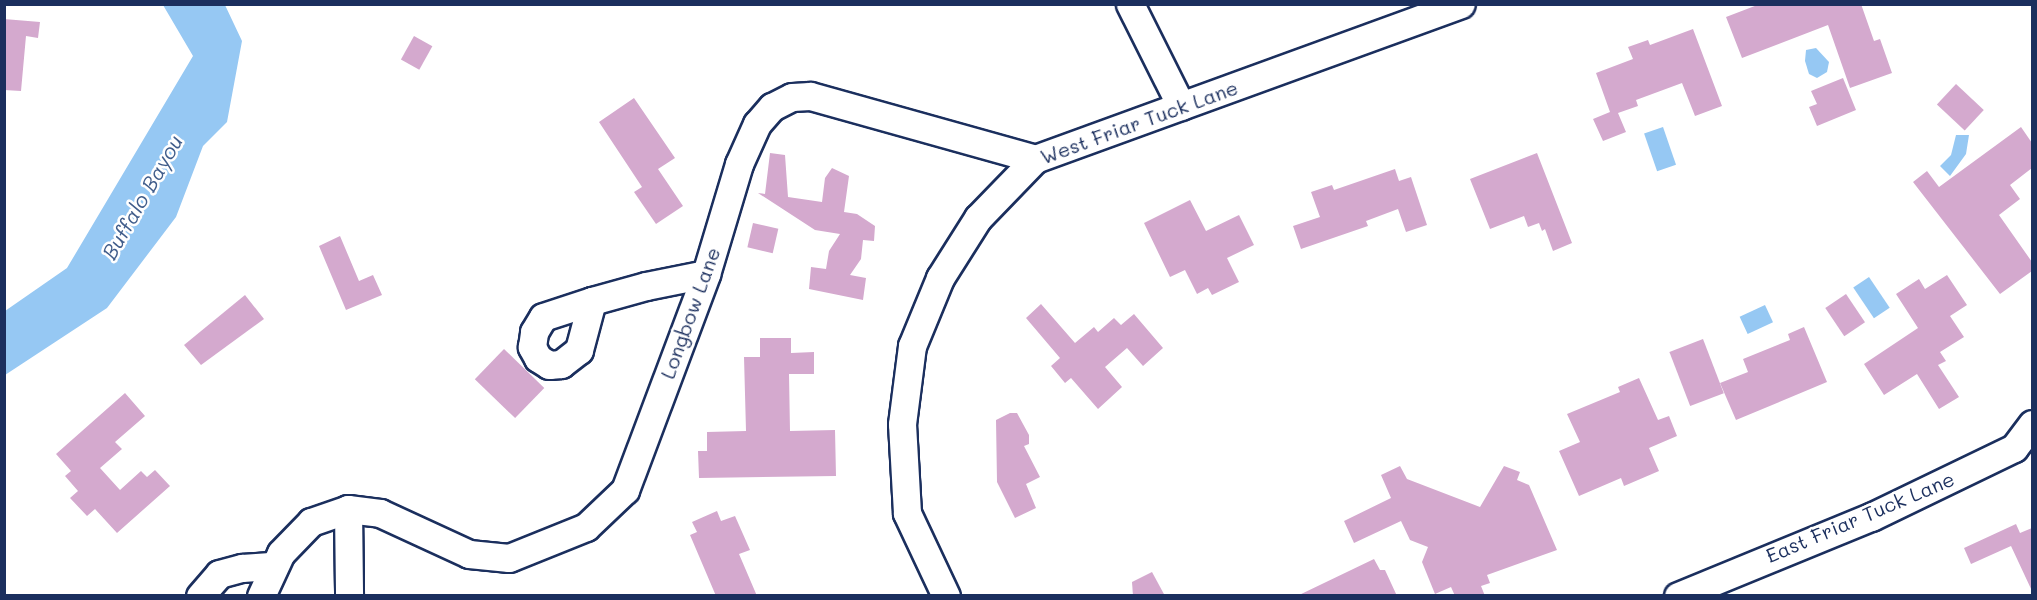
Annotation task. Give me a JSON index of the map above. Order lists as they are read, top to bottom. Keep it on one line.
{"streets":{"street":["West Friar Tuck Lane","Longbow Lane","East Friar Tuck Lane"]},"crossings":[["West Friar Tuck Lane","Longbow Lane"]],"water":["Buffalo Bayou"]}
